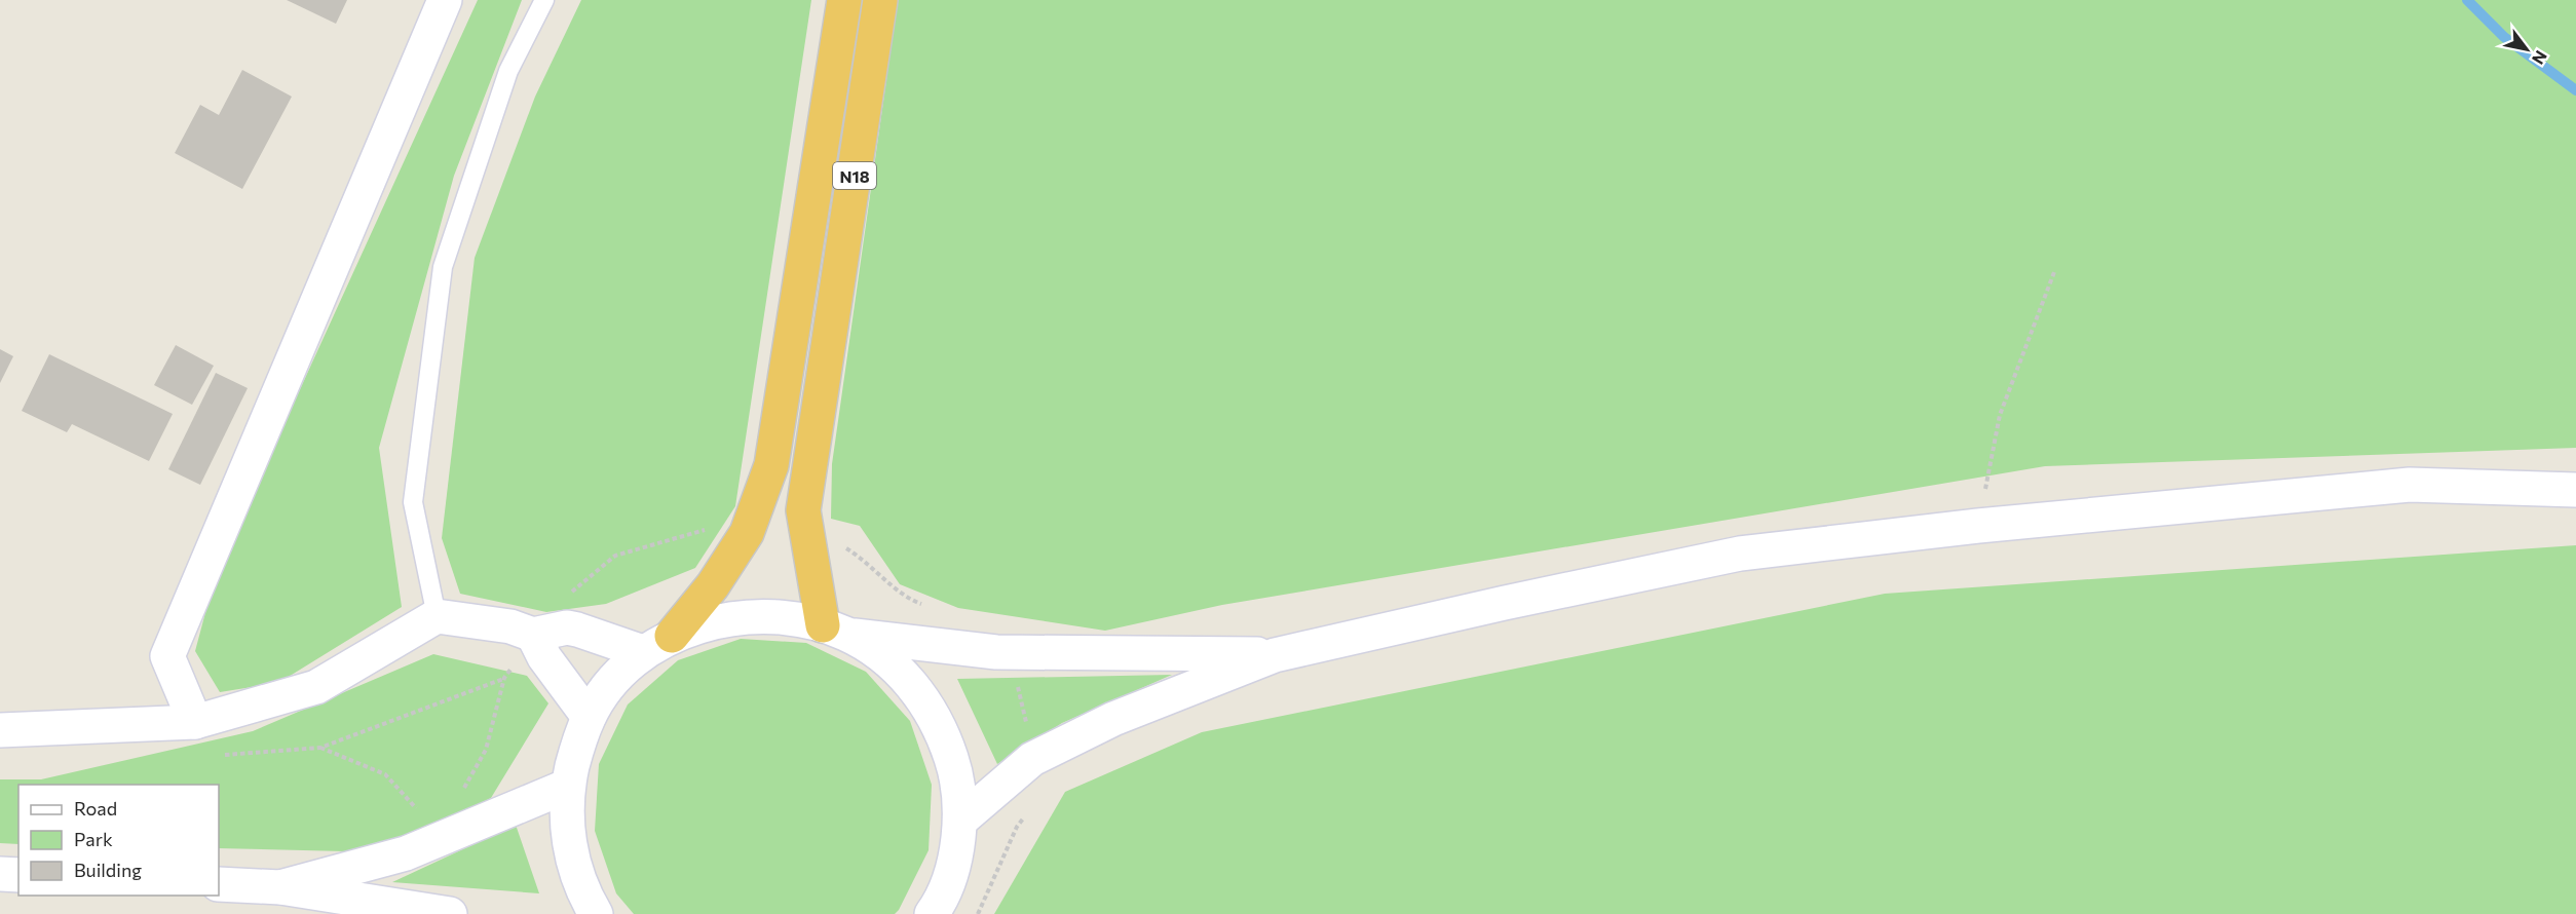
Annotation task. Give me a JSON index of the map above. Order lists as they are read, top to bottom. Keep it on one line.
{"streets":{"highway":["N18"]},"legend":["Road","Park","Building"],"north":"bottom right"}
